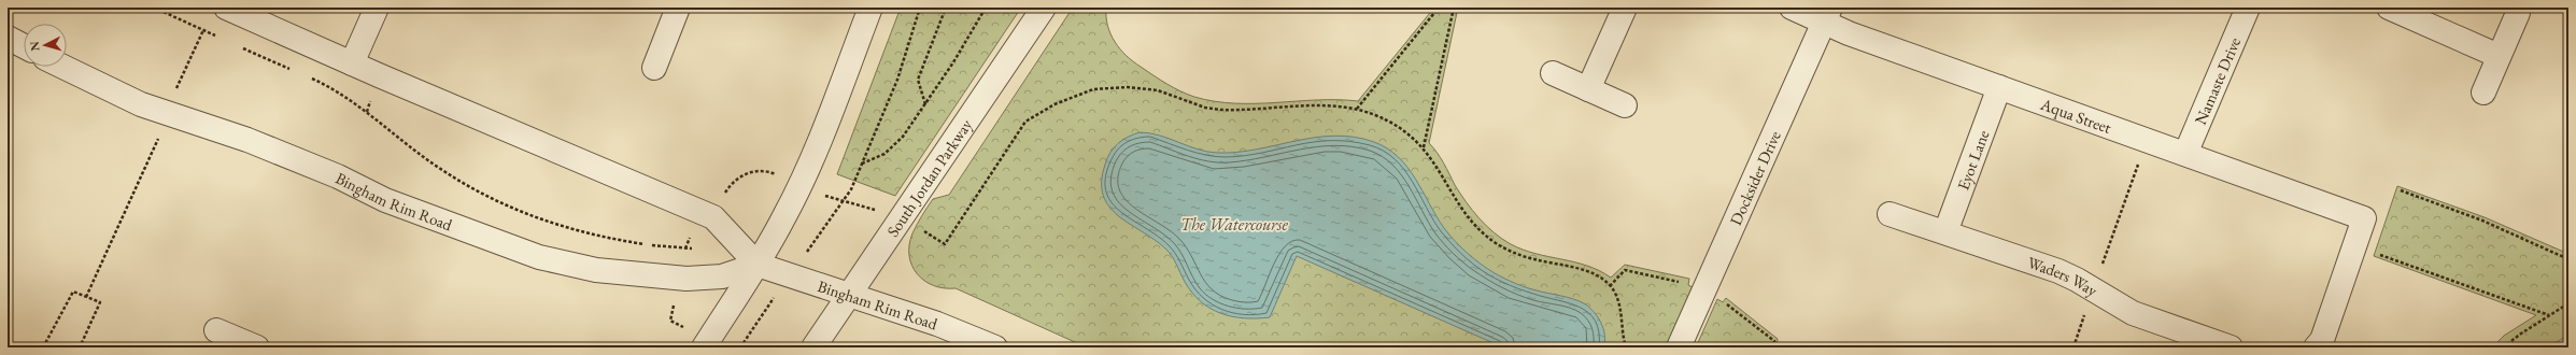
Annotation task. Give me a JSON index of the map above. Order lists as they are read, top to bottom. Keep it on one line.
{"streets":{"street":["Namaste Drive","Aqua Street","Eyot Lane","South Jordan Parkway","Docksider Drive","Bingham Rim Road","Waders Way"]},"crossings":[["Namaste Drive","Aqua Street"],["Aqua Street","Eyot Lane"],["Aqua Street","Docksider Drive"],["Eyot Lane","Waders Way"],["South Jordan Parkway","Bingham Rim Road"]],"water":["The Watercourse"],"north":"left"}
